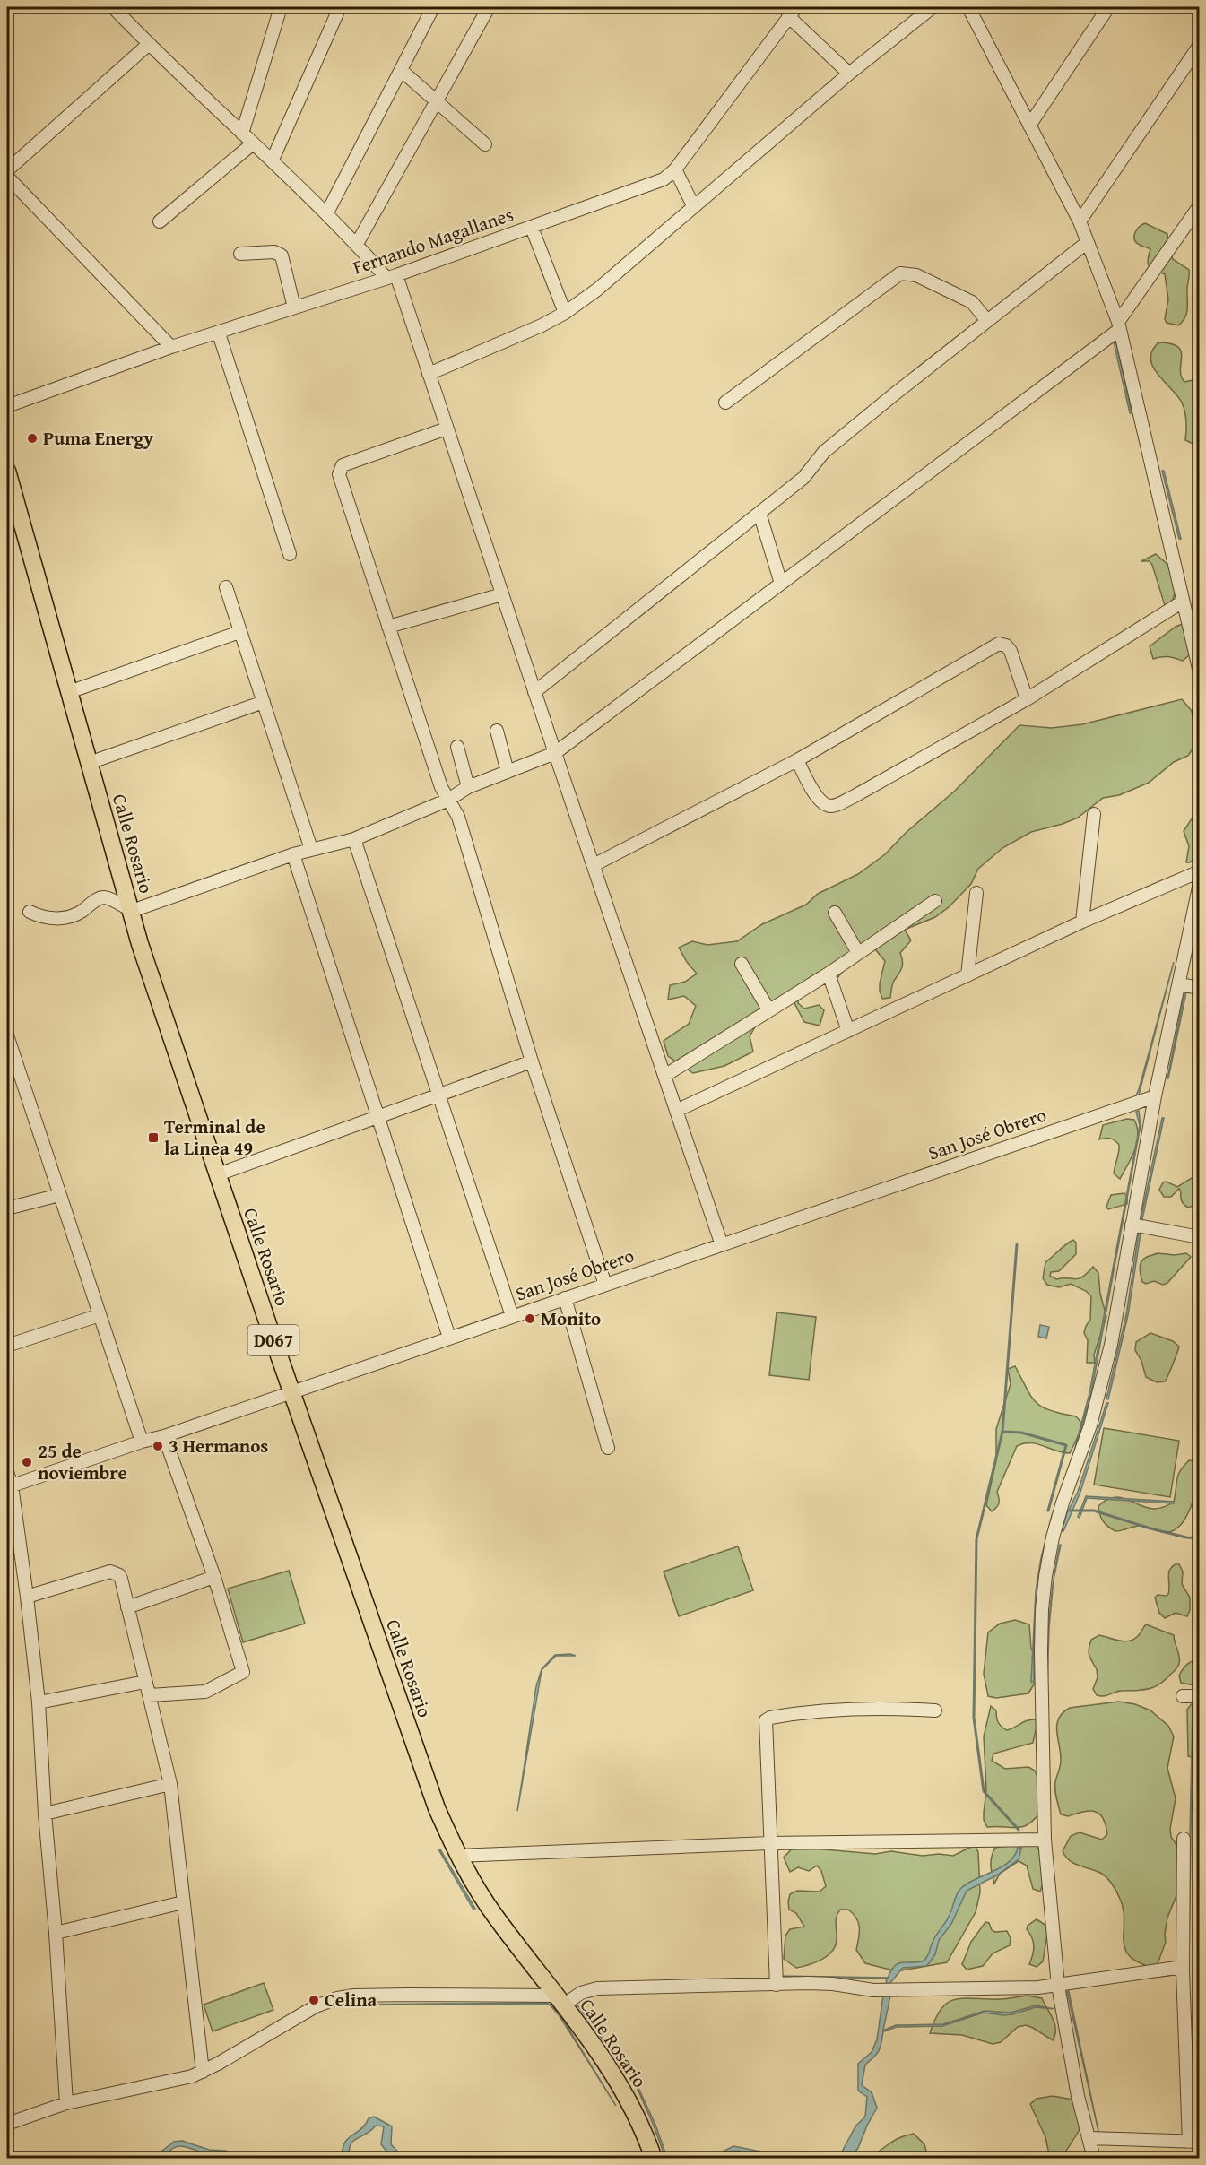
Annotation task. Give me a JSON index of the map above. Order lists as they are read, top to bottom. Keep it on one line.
{"streets":{"main road":["Calle Rosario","D067"],"street":["Fernando Magallanes","San José Obrero"]},"crossings":[["Calle Rosario","San José Obrero"]],"places":{"other":["Puma Energy","Monito","3 Hermanos","25 de noviembre","Celina"],"transit":["Terminal de la Linea 49"]}}
